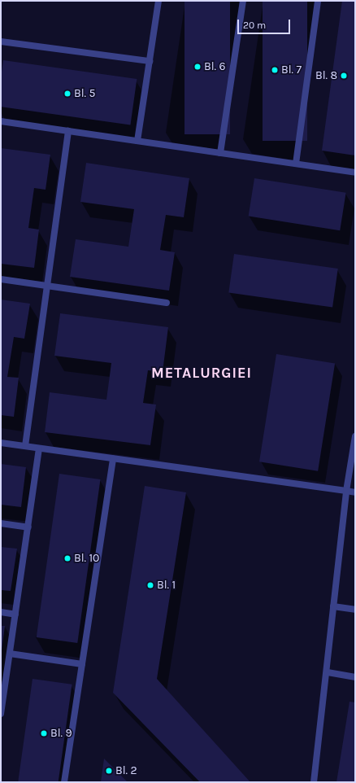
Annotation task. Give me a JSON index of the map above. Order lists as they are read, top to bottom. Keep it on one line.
{"districts":["METALURGIEI"],"places":["Bl. 6","Bl. 7","Bl. 8","Bl. 5","Bl. 10","Bl. 1","Bl. 9","Bl. 2"],"scale_bar":"20 m"}
